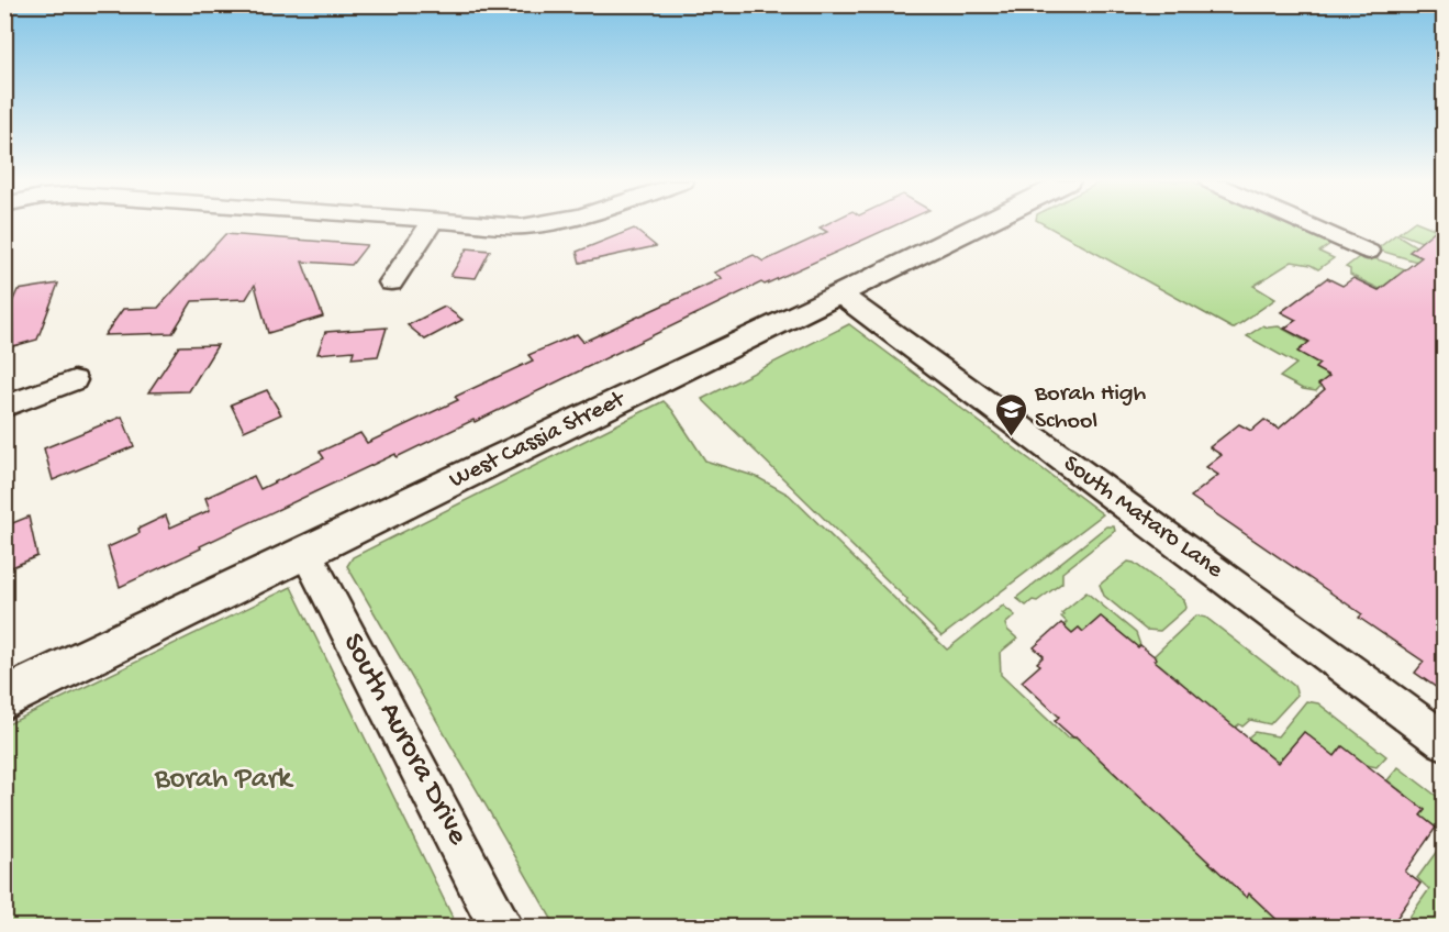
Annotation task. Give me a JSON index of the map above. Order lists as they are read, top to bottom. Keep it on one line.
{"streets":{"street":["West Cassia Street","South Mataro Lane","South Aurora Drive"]},"crossings":[["West Cassia Street","South Mataro Lane"],["West Cassia Street","South Aurora Drive"]],"parks":["Borah Park"],"places":{"school or university":["Borah High School"]}}
